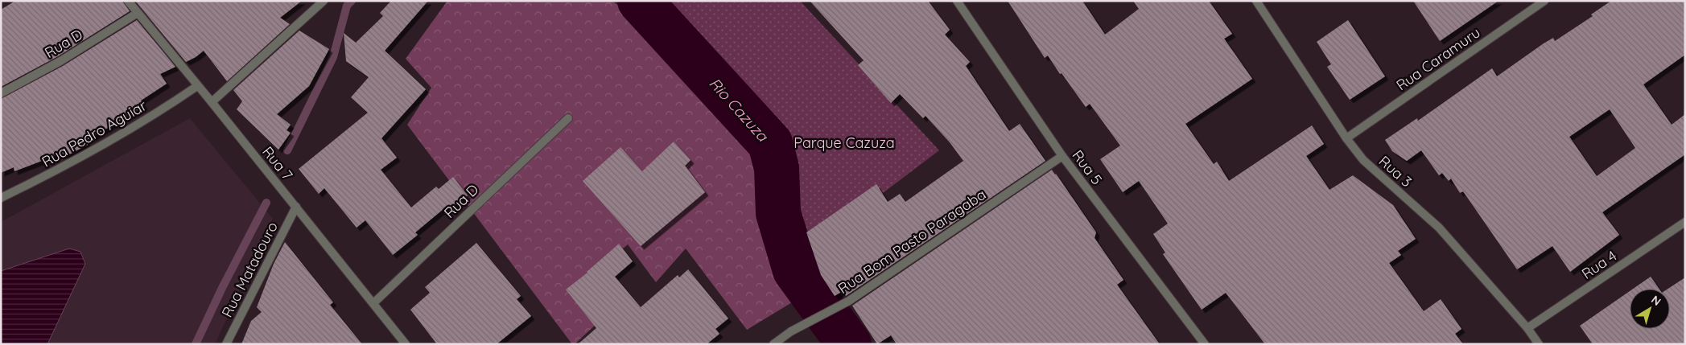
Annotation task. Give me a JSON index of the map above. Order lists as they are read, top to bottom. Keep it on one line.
{"streets":{"street":["Rua D","Rua Caramuru","Rua Pedro Aguiar","Rua 7","Rua 5","Rua 3","Rua Bom Pasto Paragaba","Rua 4","Rua Matadouro"]},"crossings":[["Rua D","Rua 7"],["Rua Caramuru","Rua 3"],["Rua Pedro Aguiar","Rua 7"],["Rua 7","Rua Matadouro"],["Rua 5","Rua Bom Pasto Paragaba"],["Rua 3","Rua 4"]],"water":["Rio Cazuza"],"parks":["Parque Cazuza"],"north":"top right"}
